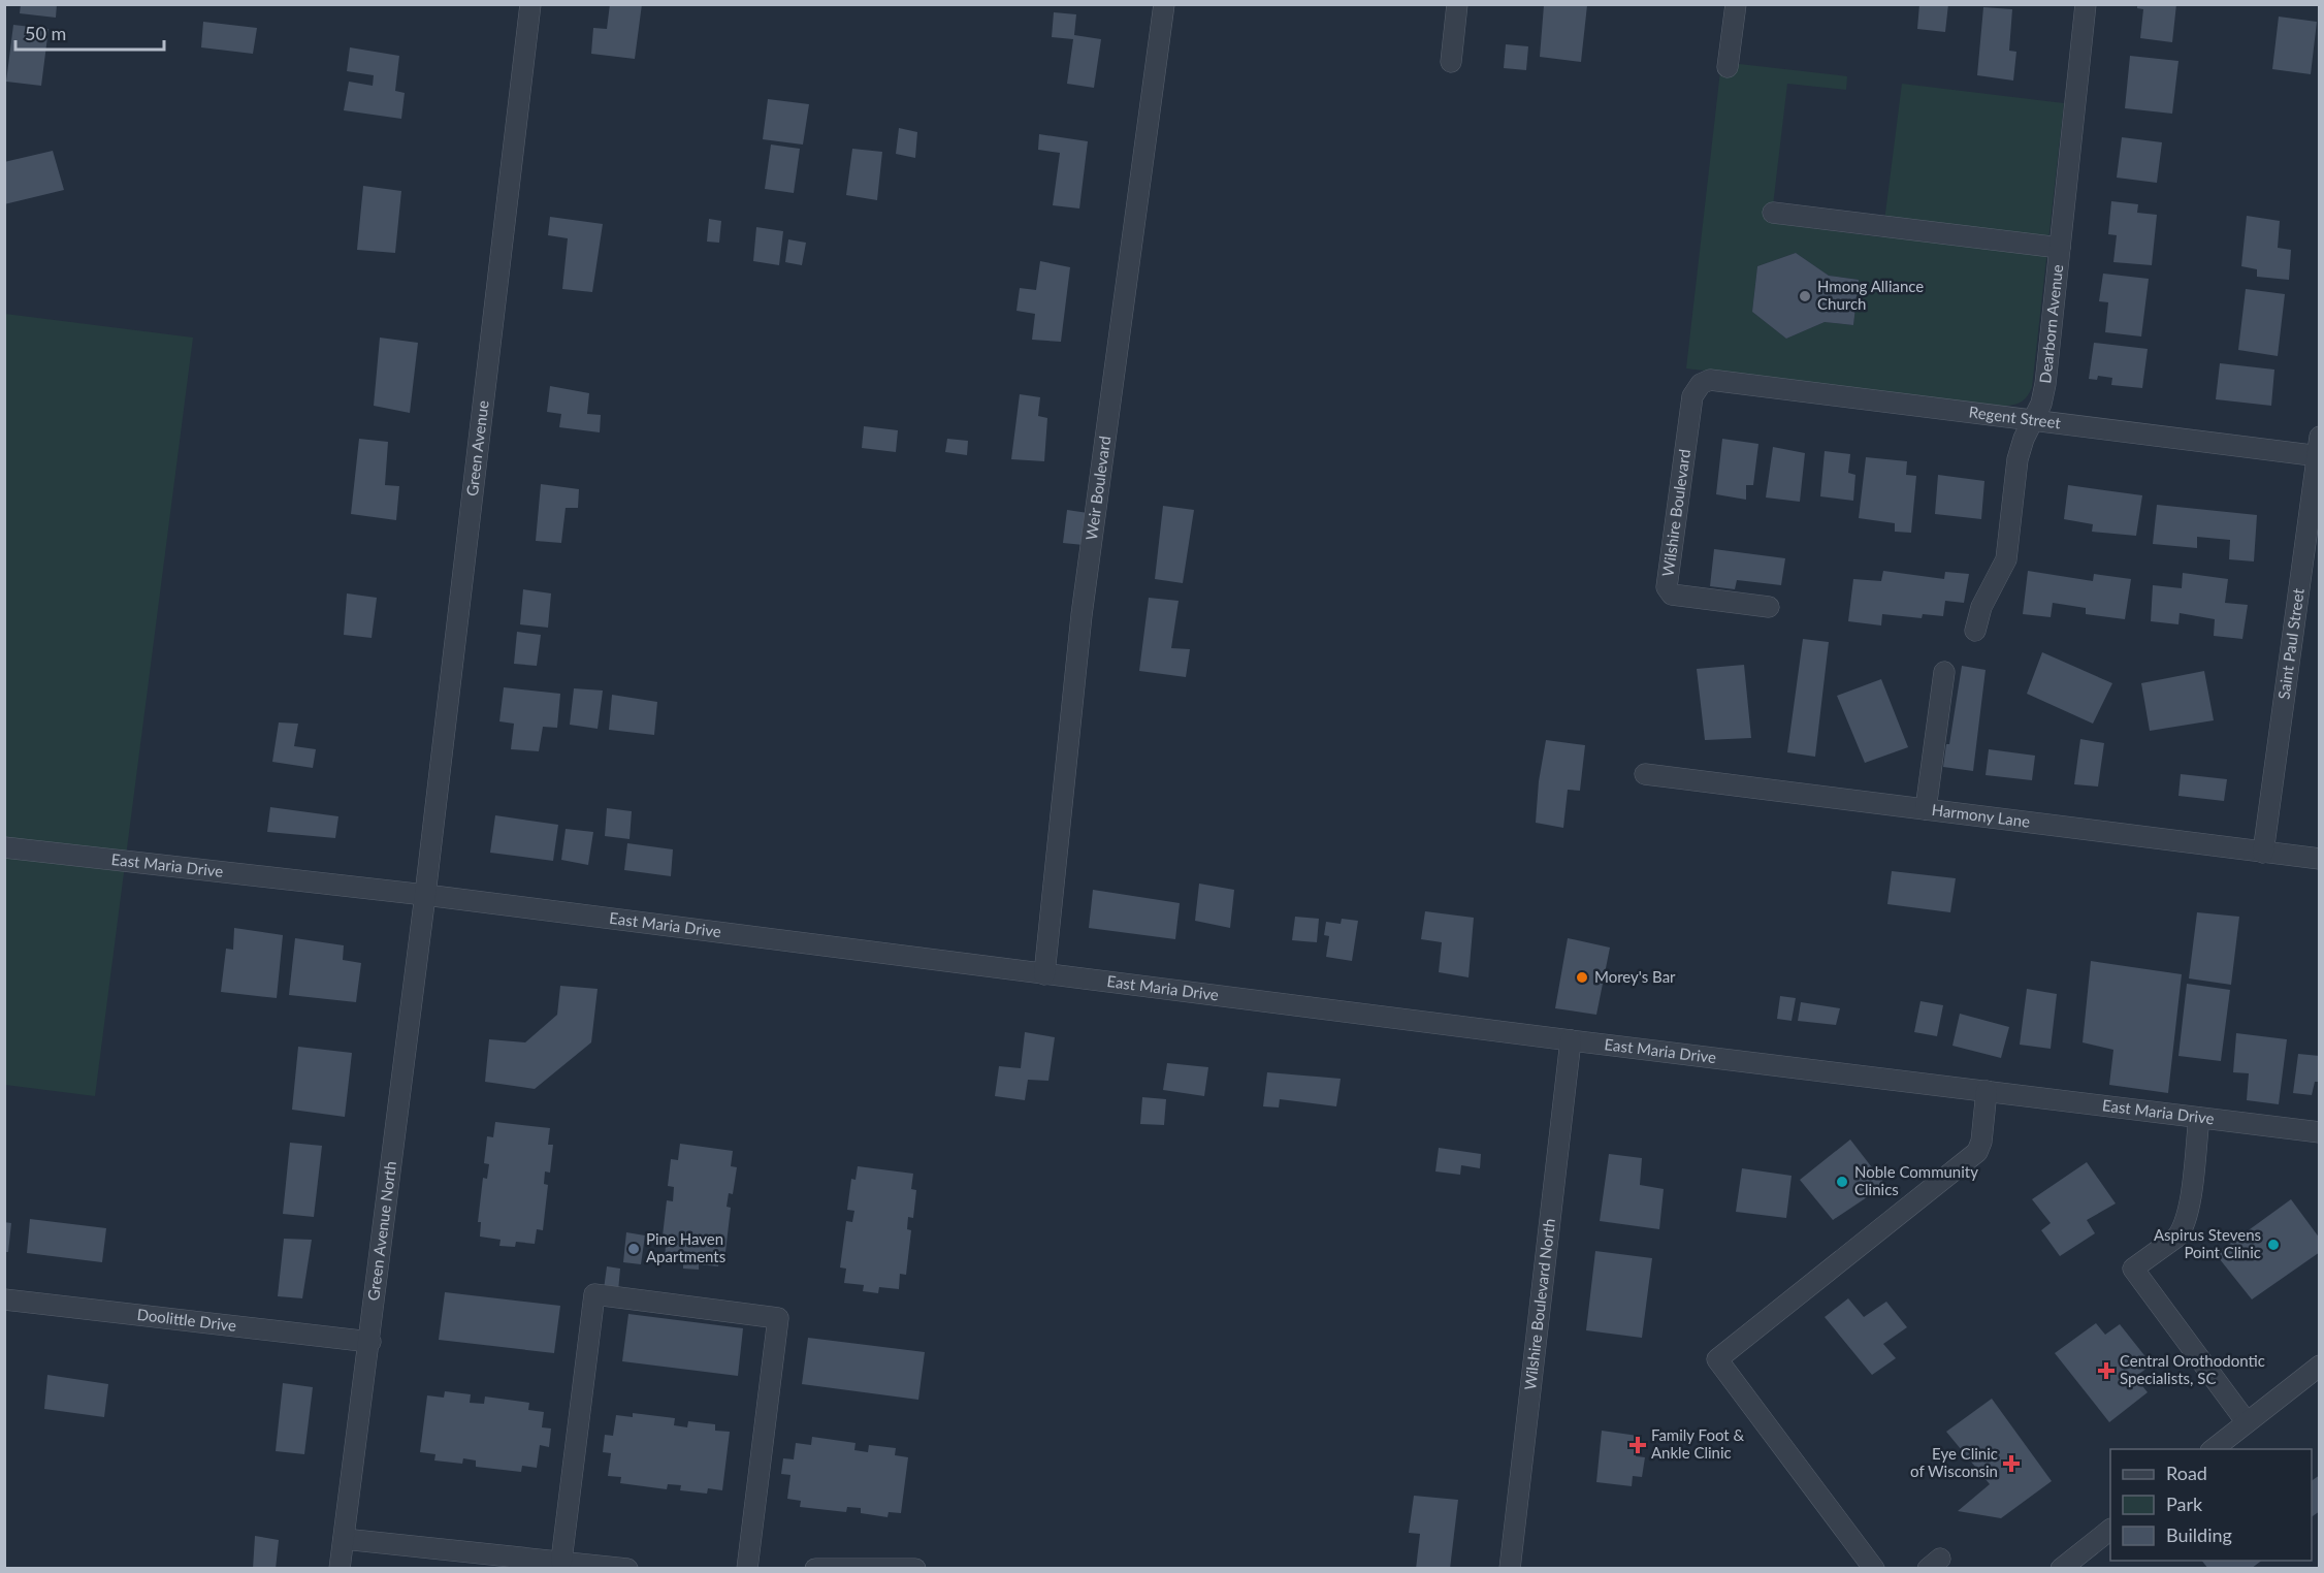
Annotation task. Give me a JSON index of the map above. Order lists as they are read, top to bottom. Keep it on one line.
{"streets":{"street":["Dearborn Avenue","Regent Street","Green Avenue","Weir Boulevard","Wilshire Boulevard","Saint Paul Street","Harmony Lane","East Maria Drive","Green Avenue North","Wilshire Boulevard North","Doolittle Drive"]},"crossings":[["Dearborn Avenue","Regent Street"],["Regent Street","Wilshire Boulevard"],["Regent Street","Saint Paul Street"],["Green Avenue","East Maria Drive"],["Green Avenue","Green Avenue North"],["Weir Boulevard","East Maria Drive"],["Saint Paul Street","Harmony Lane"],["East Maria Drive","Green Avenue North"],["East Maria Drive","Wilshire Boulevard North"],["Green Avenue North","Doolittle Drive"]],"places":{"other":["Hmong Alliance Church","Morey's Bar","Noble Community Clinics","Aspirus Stevens Point Clinic","Pine Haven Apartments"],"health":["Central Orothodontic Specialists, SC","Family Foot & Ankle Clinic","Eye Clinic of Wisconsin"]},"legend":["Road","Park","Building"],"scale_bar":"50 m"}
